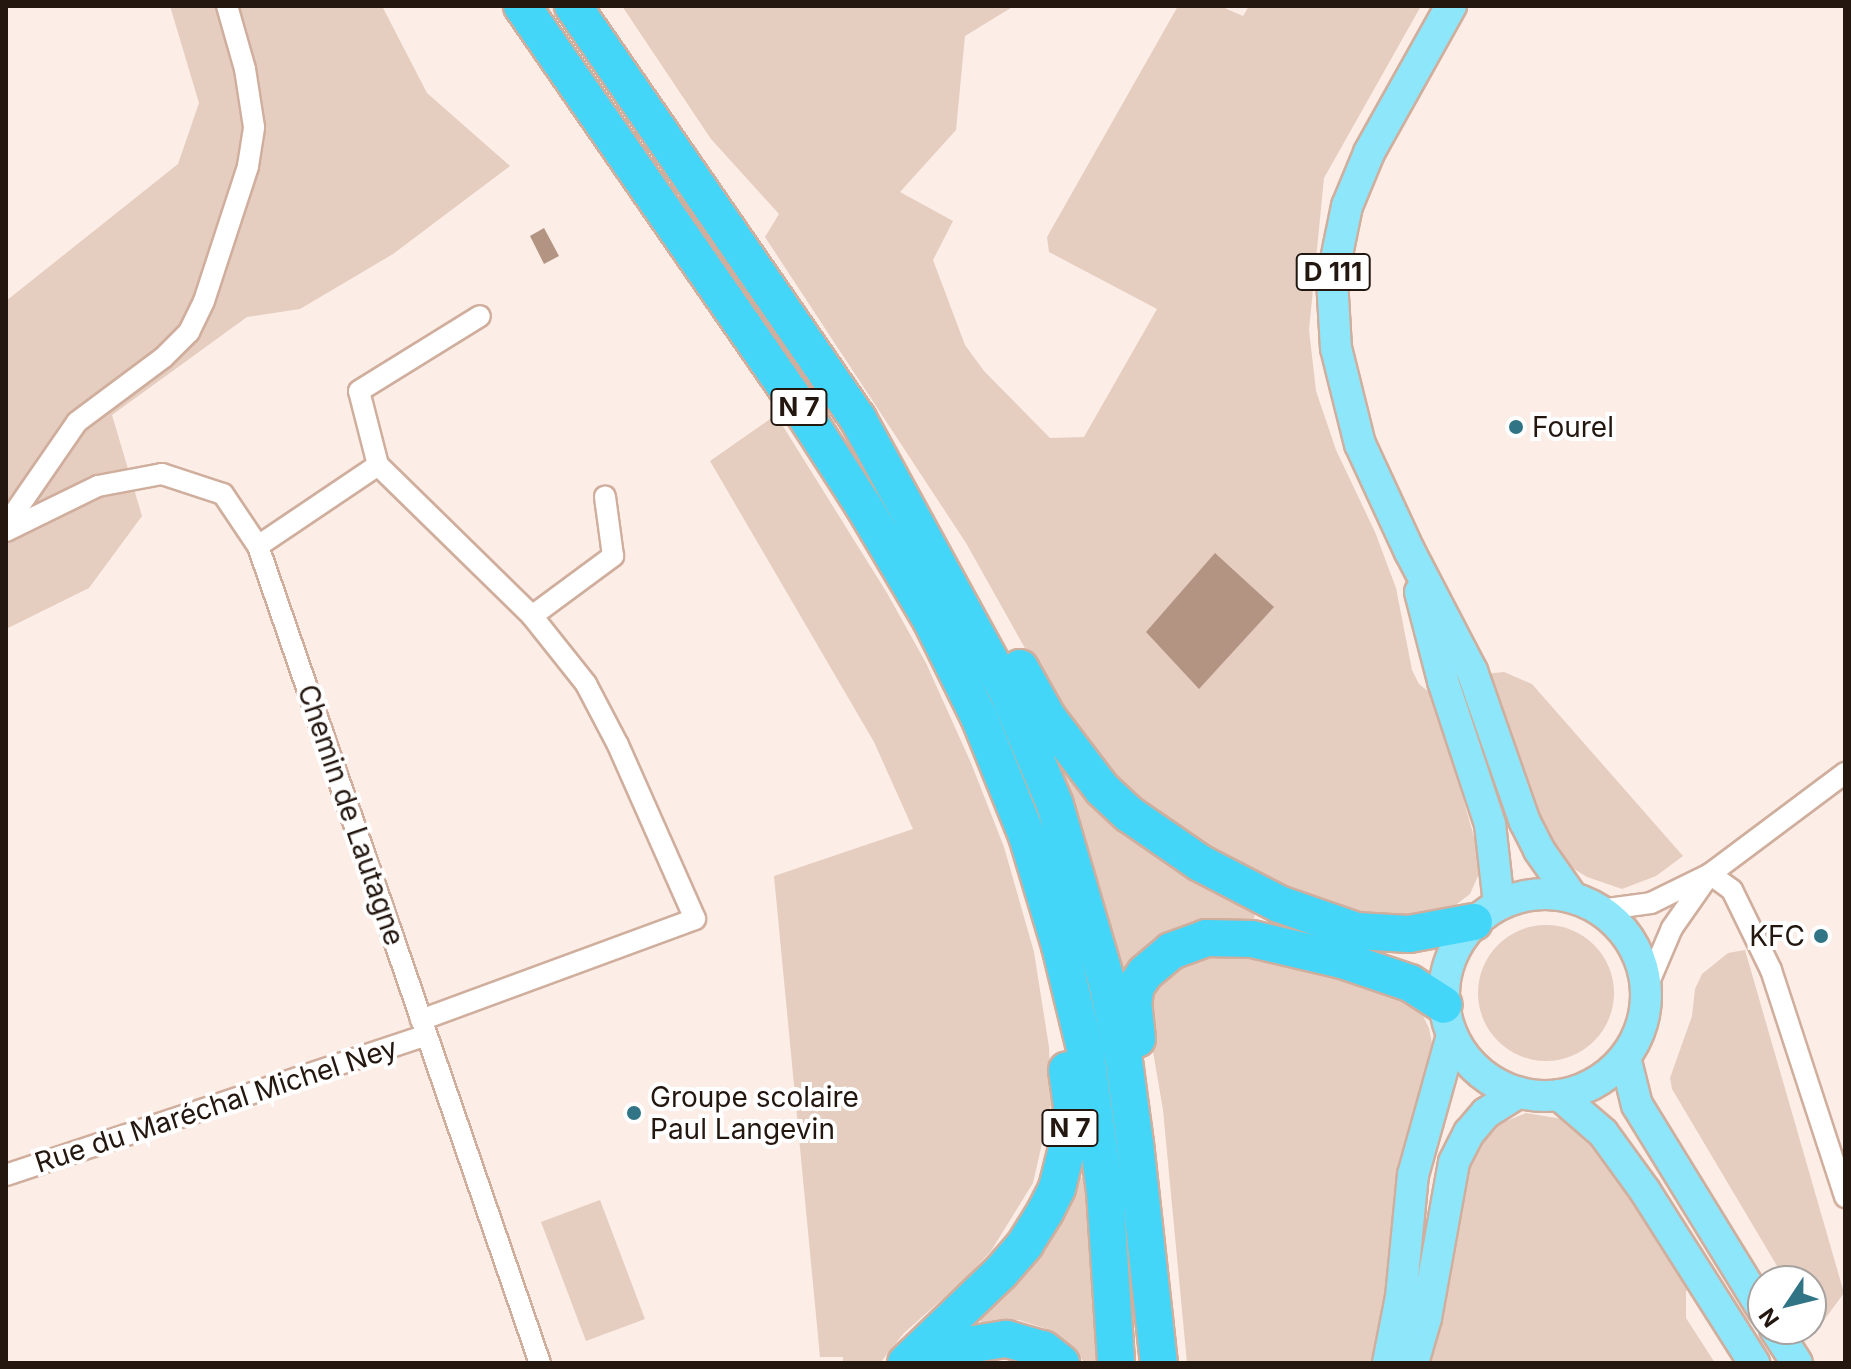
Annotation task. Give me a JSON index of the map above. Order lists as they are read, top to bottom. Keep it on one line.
{"streets":{"highway":["N 7"],"main road":["D 111"],"street":["Chemin de Lautagne","Rue du Maréchal Michel Ney"]},"crossings":[["D 111","N 7"],["Chemin de Lautagne","Rue du Maréchal Michel Ney"]],"places":["Fourel","KFC","Groupe scolaire Paul Langevin"],"north":"bottom left"}
